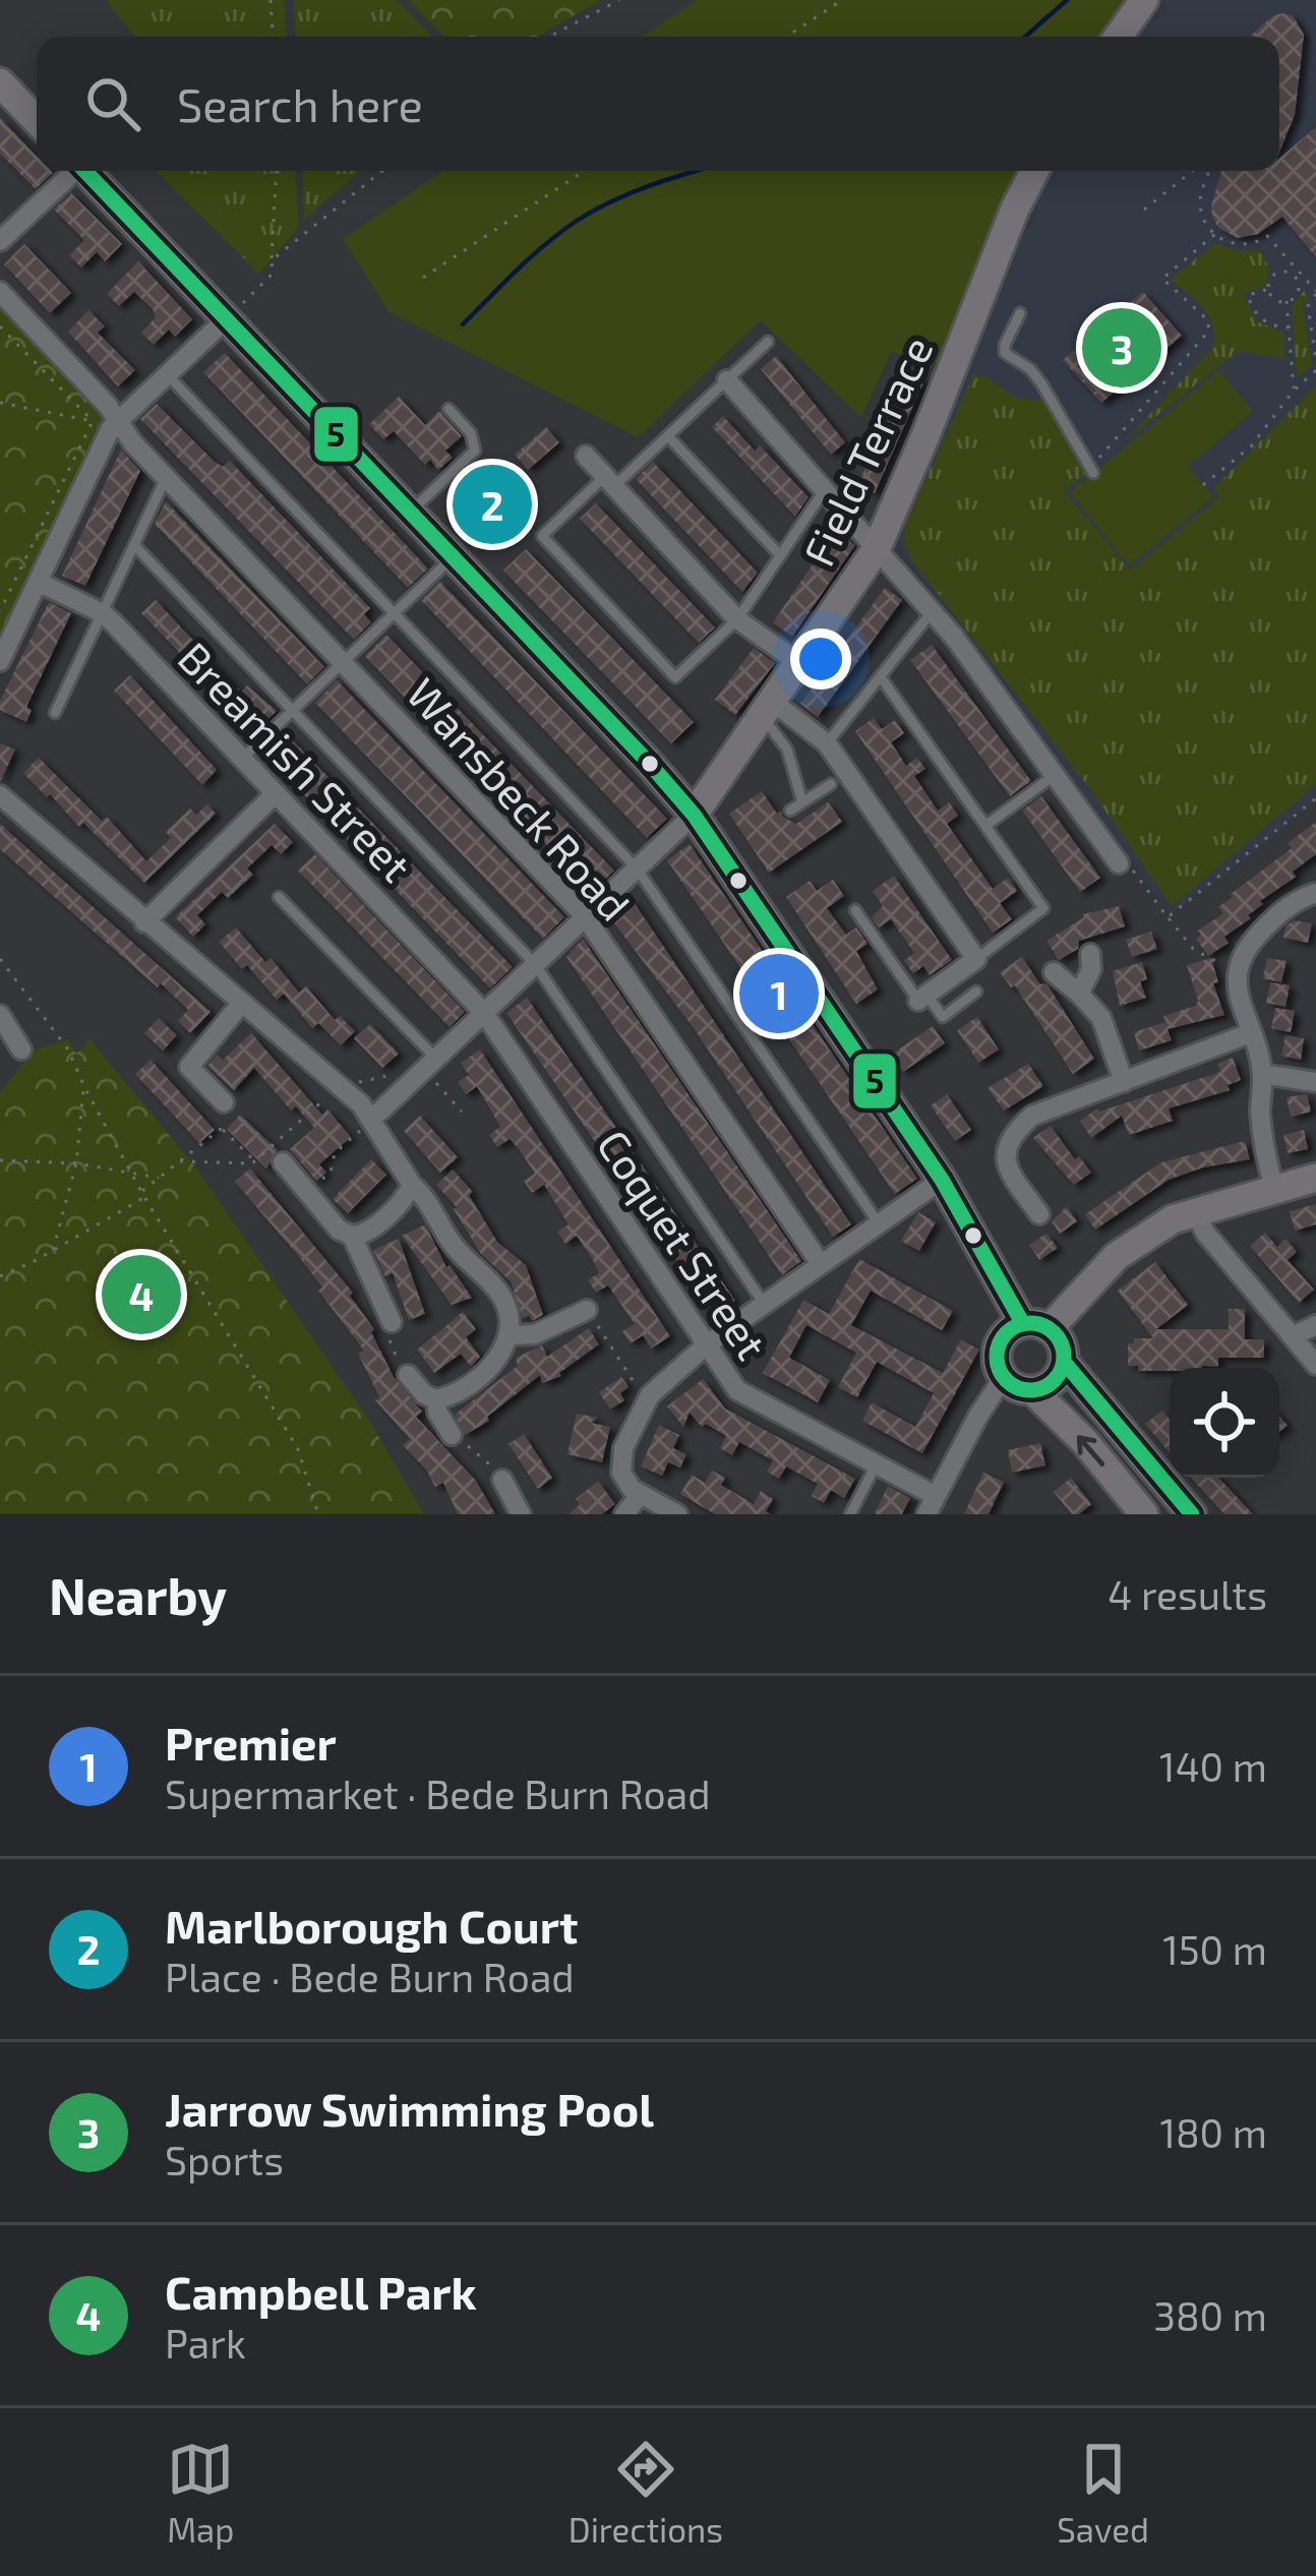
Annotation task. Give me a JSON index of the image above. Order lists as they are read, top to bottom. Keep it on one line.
{"streets":{"main road":["Field Terrace"],"street":["Breamish Street","Wansbeck Road","Coquet Street"]},"crossings":[["Breamish Street","Coquet Street"]],"lines":["transit line 5"],"page":{"search":"Search here","pins":["3","2","1","4"],"heading":["Nearby","4 results"],"list":[{"mark":"1","name":"Premier","note":"Supermarket · Bede Burn Road","value":"140 m"},{"mark":"2","name":"Marlborough Court","note":"Place · Bede Burn Road","value":"150 m"},{"mark":"3","name":"Jarrow Swimming Pool","note":"Sports","value":"180 m"},{"mark":"4","name":"Campbell Park","note":"Park","value":"380 m"}],"nav":["Map","Directions","Saved"]}}
